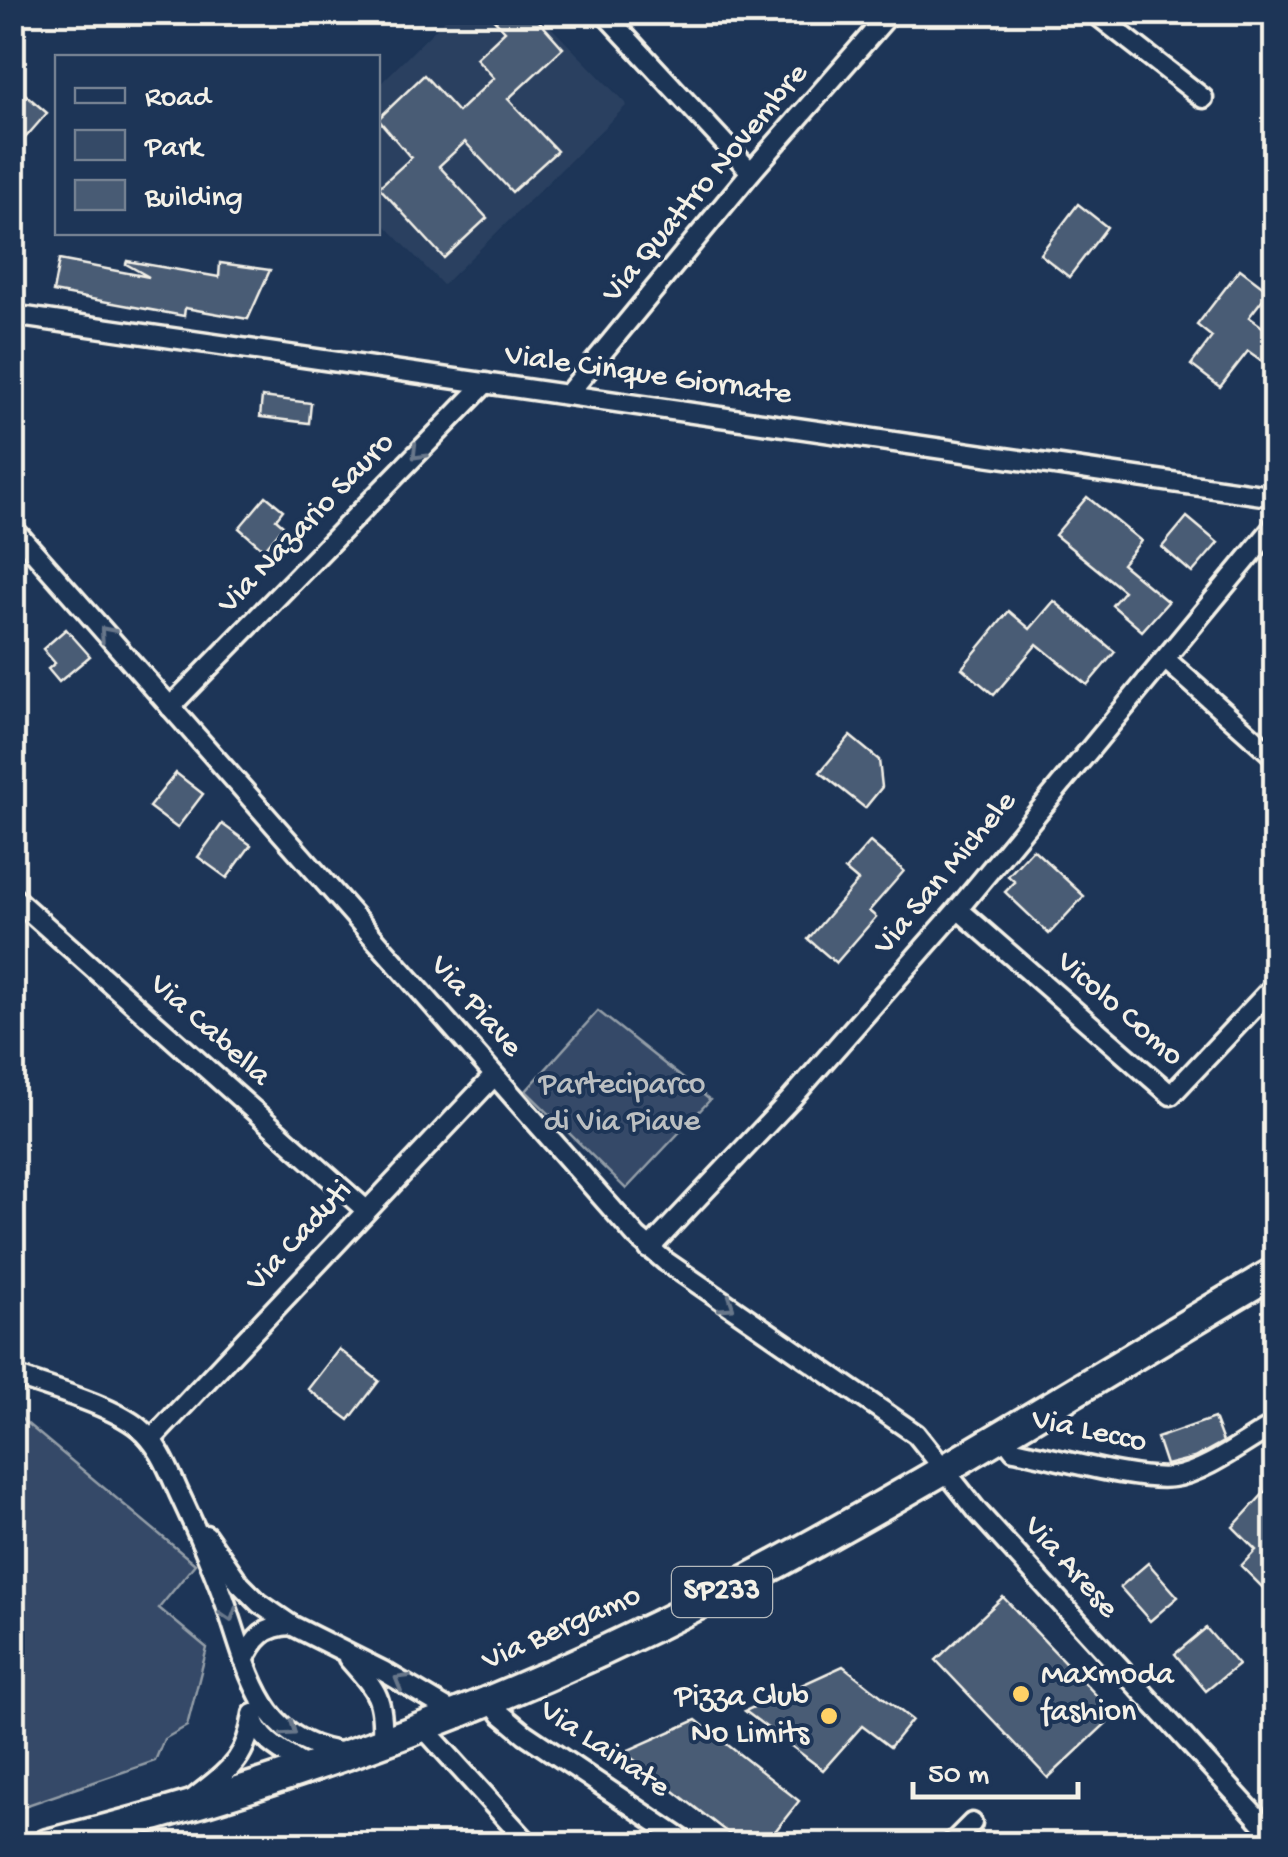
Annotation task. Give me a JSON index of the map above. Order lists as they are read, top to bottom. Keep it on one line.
{"streets":{"main road":["SP233","Via Bergamo"],"street":["Via Quattro Novembre","Viale Cinque Giornate","Via Nazario Sauro","Via San Michele","Via Piave","Vicolo Como","Via Cabella","Via Caduti","Via Lecco","Via Arese","Via Lainate"]},"crossings":[["Via Quattro Novembre","Viale Cinque Giornate"],["Viale Cinque Giornate","Via Nazario Sauro"],["Via Nazario Sauro","Via Piave"],["Via San Michele","Via Piave"],["Via San Michele","Vicolo Como"],["Via Piave","Via Caduti"],["Via Piave","Via Arese"],["Via Piave","Via Bergamo"],["Via Cabella","Via Caduti"],["Via Lecco","Via Bergamo"],["Via Arese","Via Bergamo"],["Via Bergamo","Via Lainate"]],"one_way":["Via Nazario Sauro"],"parks":["Parteciparco di Via Piave"],"places":["Maxmoda fashion","Pizza Club No Limits"],"legend":["Road","Park","Building"],"scale_bar":"50 m"}
